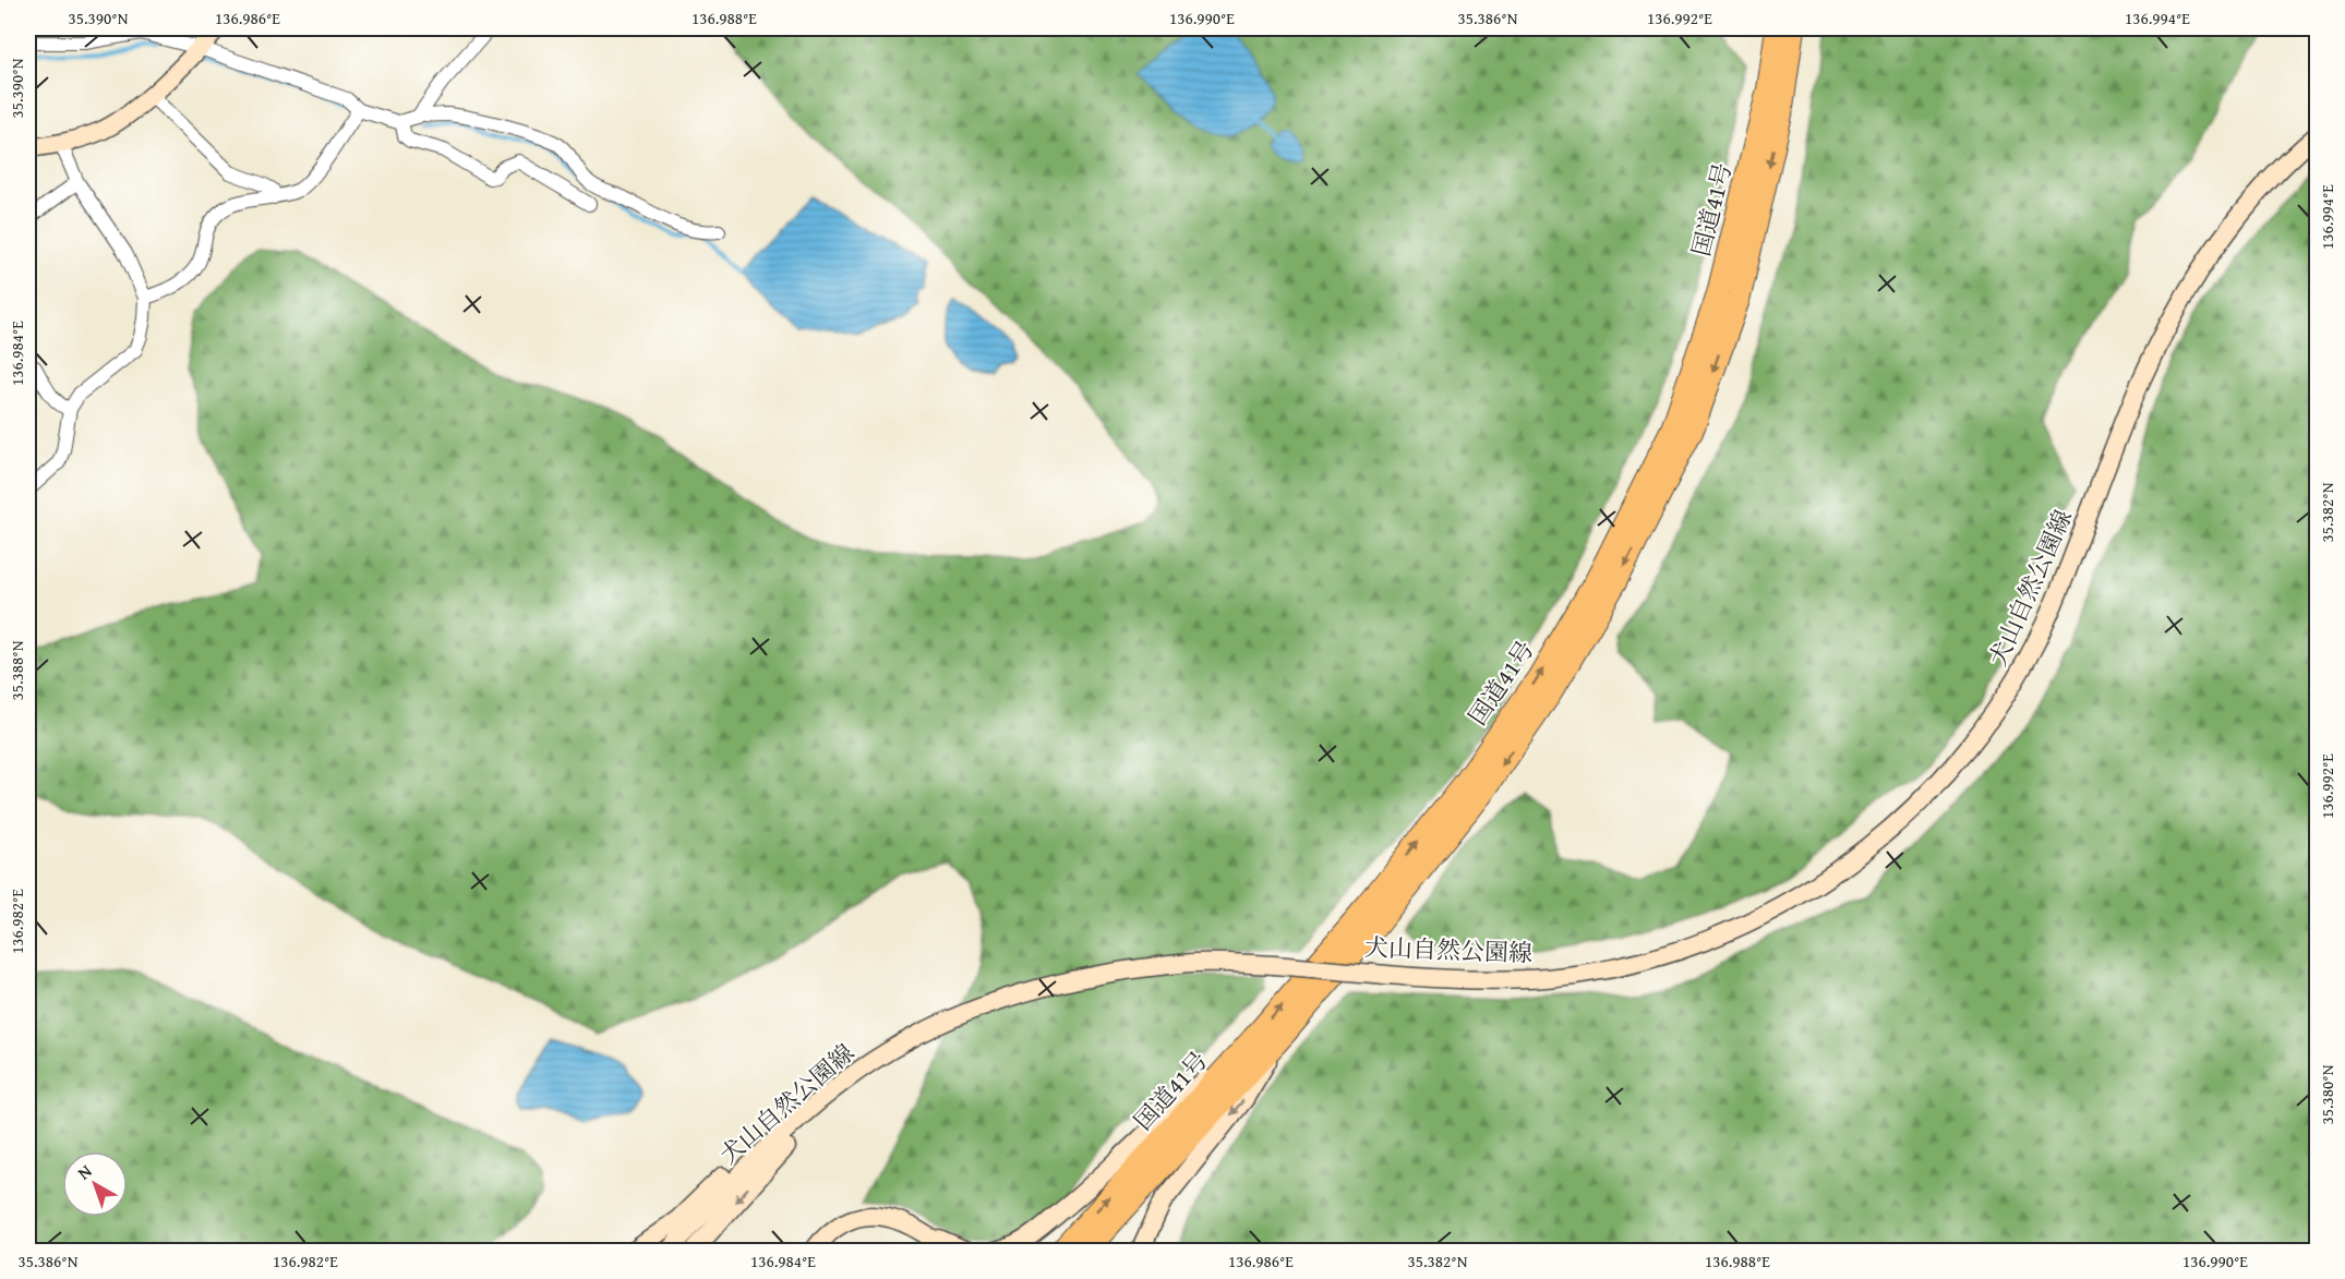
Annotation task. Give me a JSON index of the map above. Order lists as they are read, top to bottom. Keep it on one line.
{"streets":{"highway":["国道41号"],"main road":["犬山自然公園線"]},"north":"top left","coordinates":["35.390°N","136.986°E","136.988°E","136.990°E","35.386°N","136.992°E","136.994°E","136.984°E","35.382°N","35.388°N","136.982°E","35.380°N"]}
